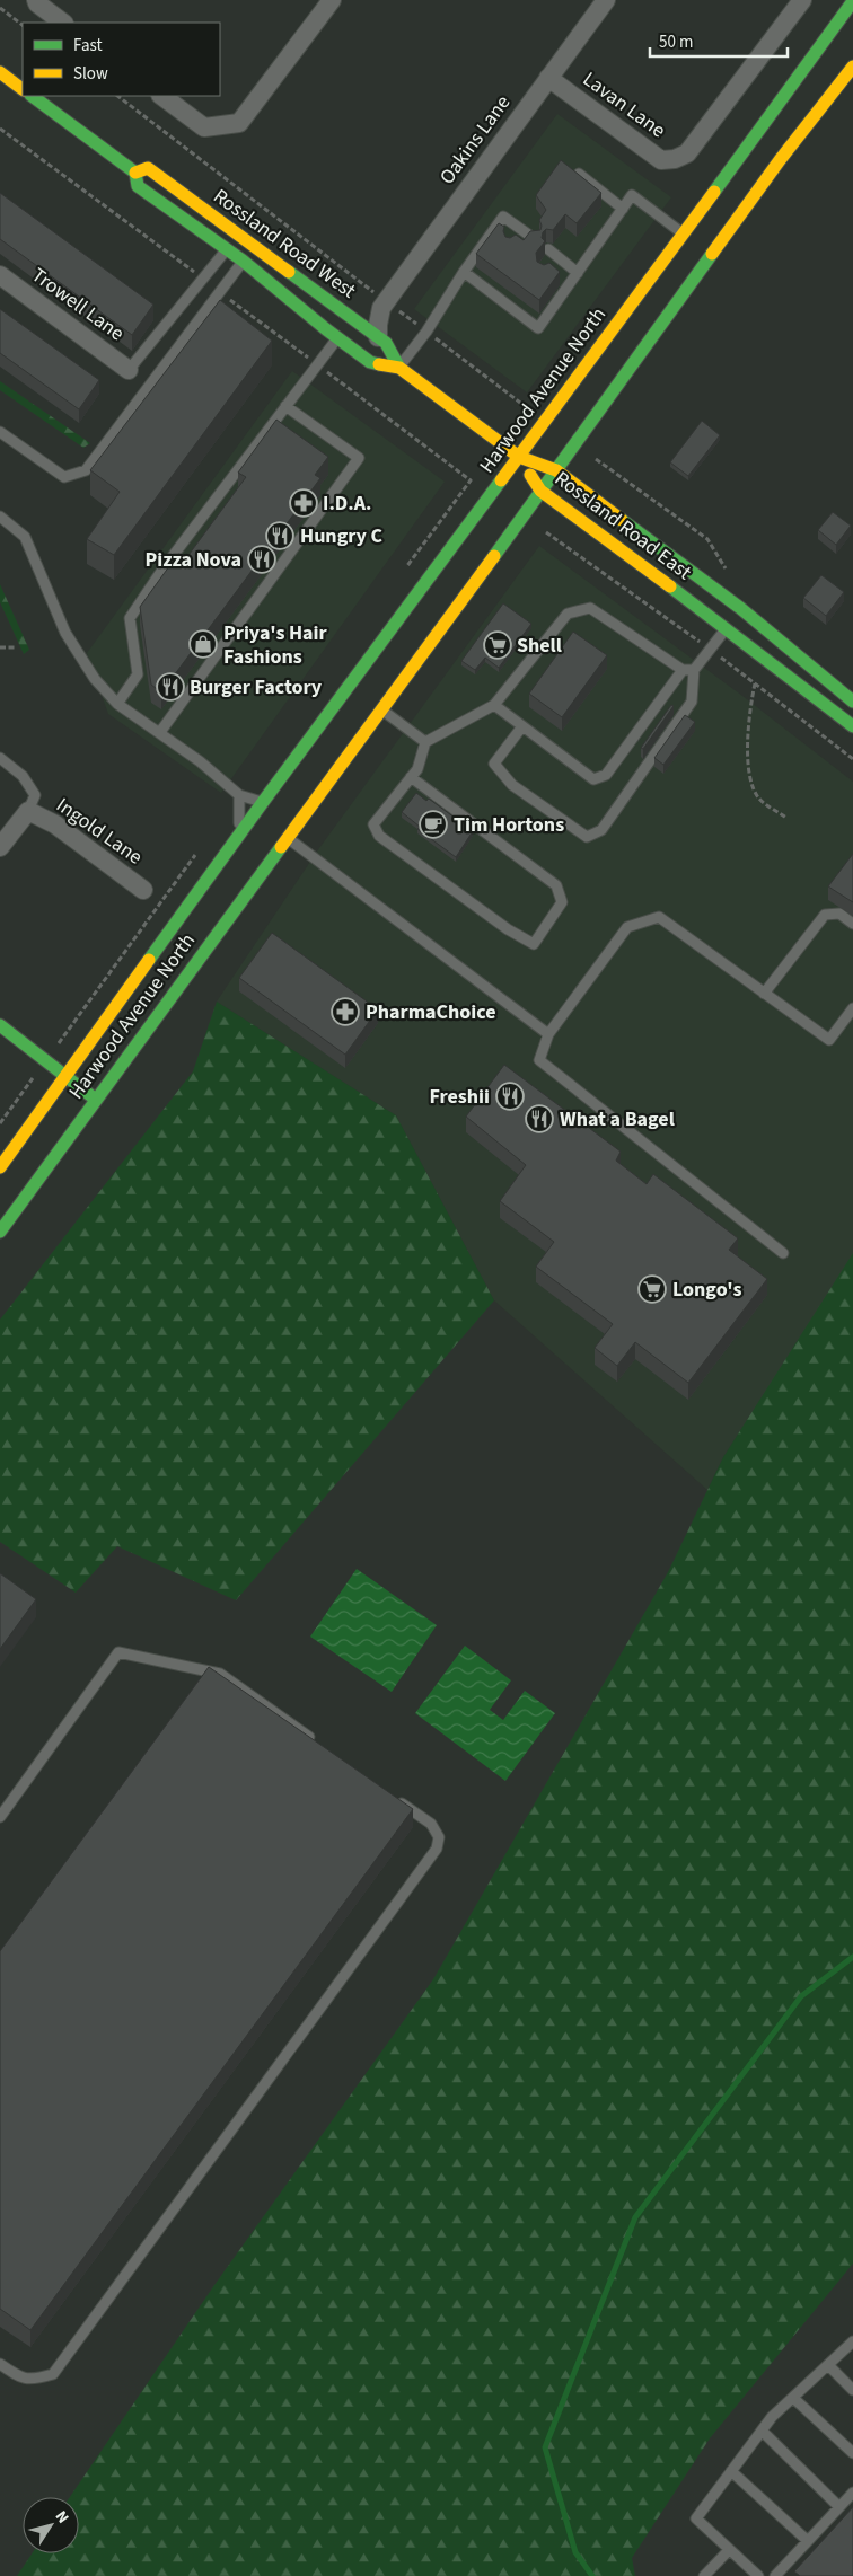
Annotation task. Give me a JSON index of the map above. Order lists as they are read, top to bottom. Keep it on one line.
{"streets":{"main road":["Rossland Road West","Harwood Avenue North","Rossland Road East"],"street":["Lavan Lane","Oakins Lane","Trowell Lane","Ingold Lane"]},"crossings":[["Lavan Lane","Oakins Lane"],["Rossland Road West","Harwood Avenue North"],["Rossland Road West","Rossland Road East"],["Harwood Avenue North","Rossland Road East"]],"places":{"pharmacy":["I.D.A.","PharmaChoice"],"restaurant":["Hungry C","Pizza Nova","Burger Factory","Freshii","What a Bagel"],"shop":["Priya's Hair Fashions"],"supermarket":["Shell","Longo's"],"cafe":["Tim Hortons"]},"legend":["Fast","Slow"],"scale_bar":"50 m","north":"top right"}
